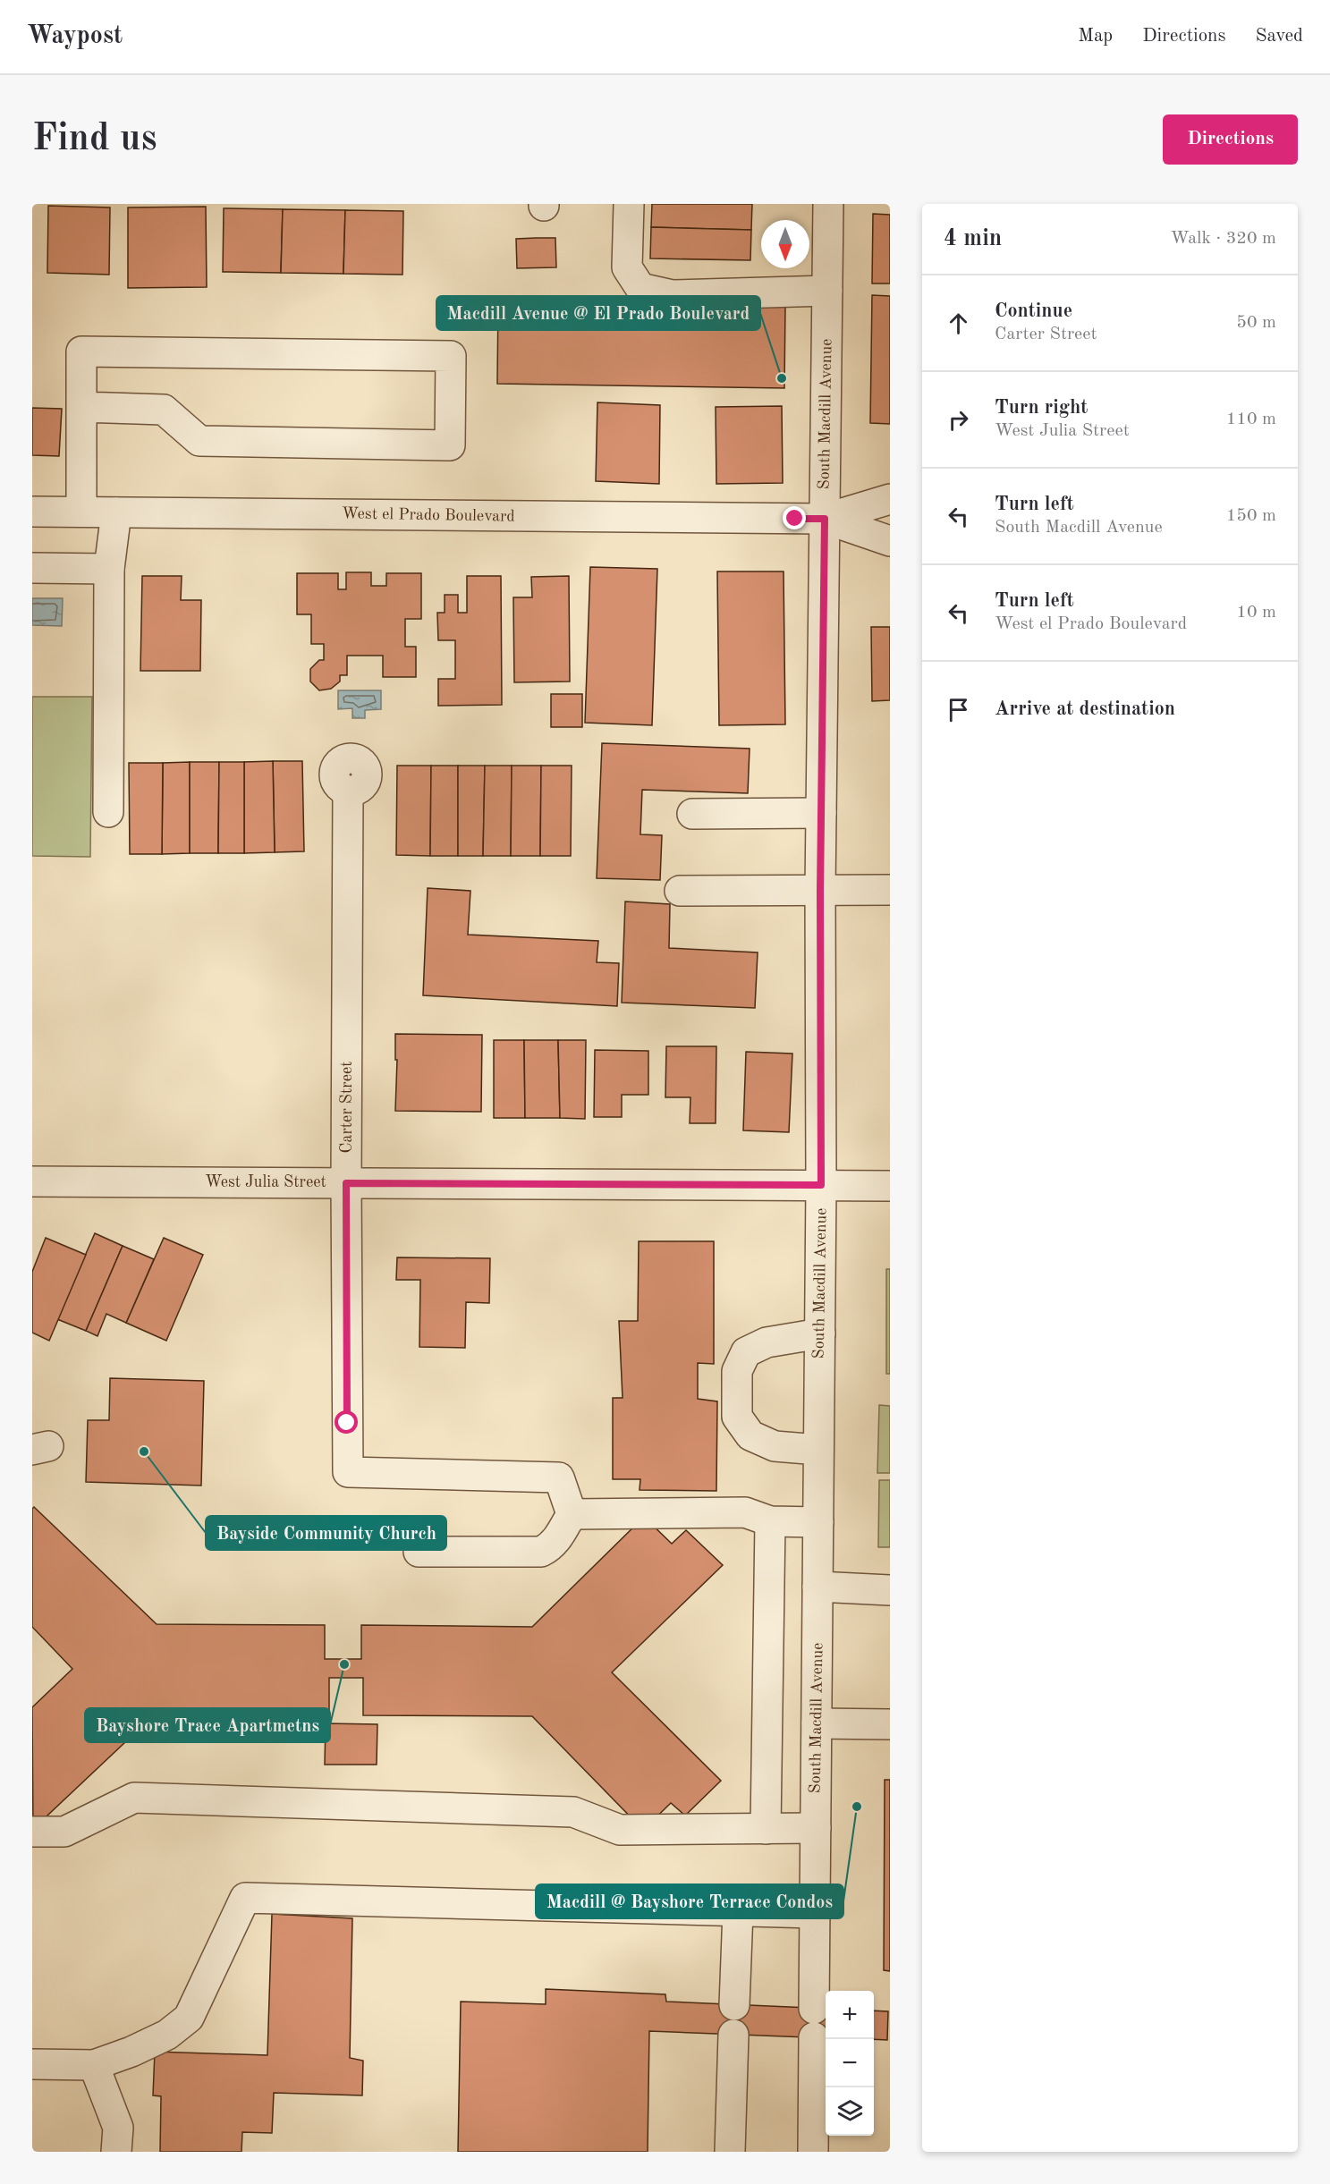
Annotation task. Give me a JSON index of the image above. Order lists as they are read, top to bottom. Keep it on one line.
{"streets":{"street":["South Macdill Avenue","West el Prado Boulevard","Carter Street","West Julia Street"]},"crossings":[["South Macdill Avenue","West el Prado Boulevard"],["South Macdill Avenue","West Julia Street"],["Carter Street","West Julia Street"]],"places":["Macdill Avenue @ El Prado Boulevard","Bayside Community Church","Bayshore Trace Apartmetns","Macdill @ Bayshore Terrace Condos"],"north":"bottom","page":{"header":"Waypost","nav":["Map","Directions","Saved"],"buttons":"Directions","title":"Find us","heading":["4 min","Walk · 320 m"],"list":[["Continue","Carter Street","50 m"],["Turn right","West Julia Street","110 m"],["Turn left","South Macdill Avenue","150 m"],["Turn left","West el Prado Boulevard","10 m"],"Arrive at destination"],"map_buttons":["+","−"]}}
